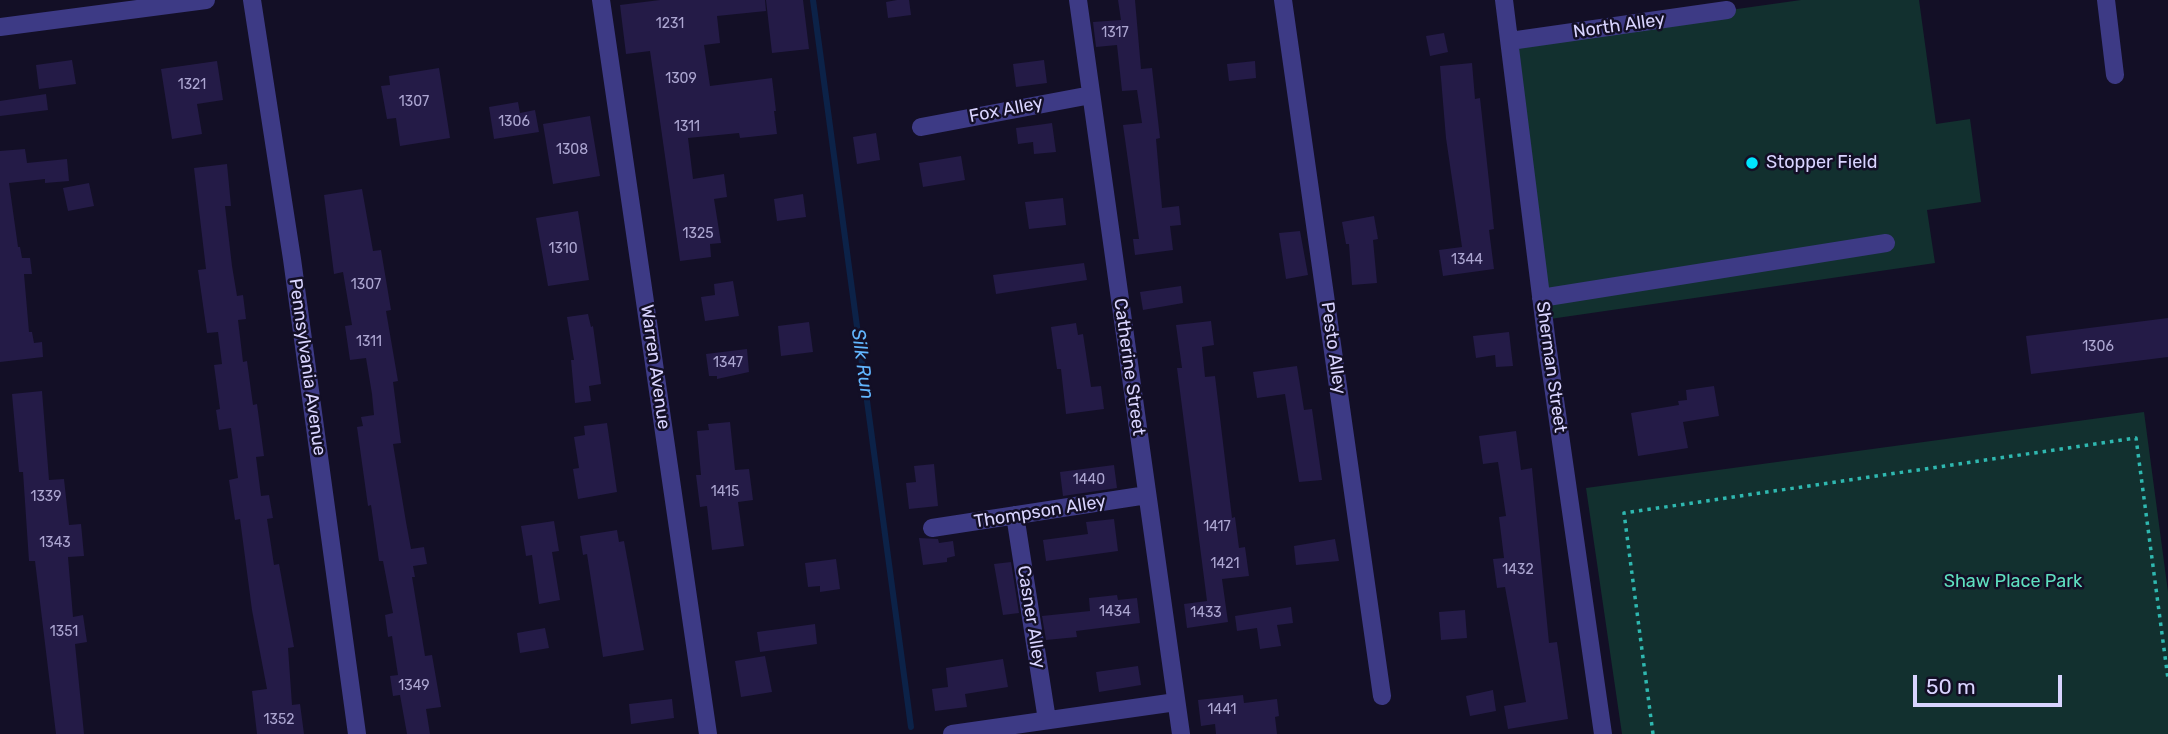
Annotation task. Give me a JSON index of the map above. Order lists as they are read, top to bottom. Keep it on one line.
{"streets":{"street":["North Alley","Fox Alley","Pesto Alley","Pennsylvania Avenue","Warren Avenue","Catherine Street","Sherman Street","Thompson Alley","Casner Alley"]},"crossings":[["North Alley","Sherman Street"],["Fox Alley","Catherine Street"],["Catherine Street","Thompson Alley"],["Thompson Alley","Casner Alley"]],"water":["Silk Run"],"parks":["Shaw Place Park"],"places":["Stopper Field"],"house_numbers":["1231","1317","1309","1321","1307","1306","1311","1308","1325","1310","1344","1307","1311","1306","1347","1440","1415","1339","1417","1343","1421","1432","1434","1433","1351","1349","1441","1352"],"scale_bar":"50 m"}
